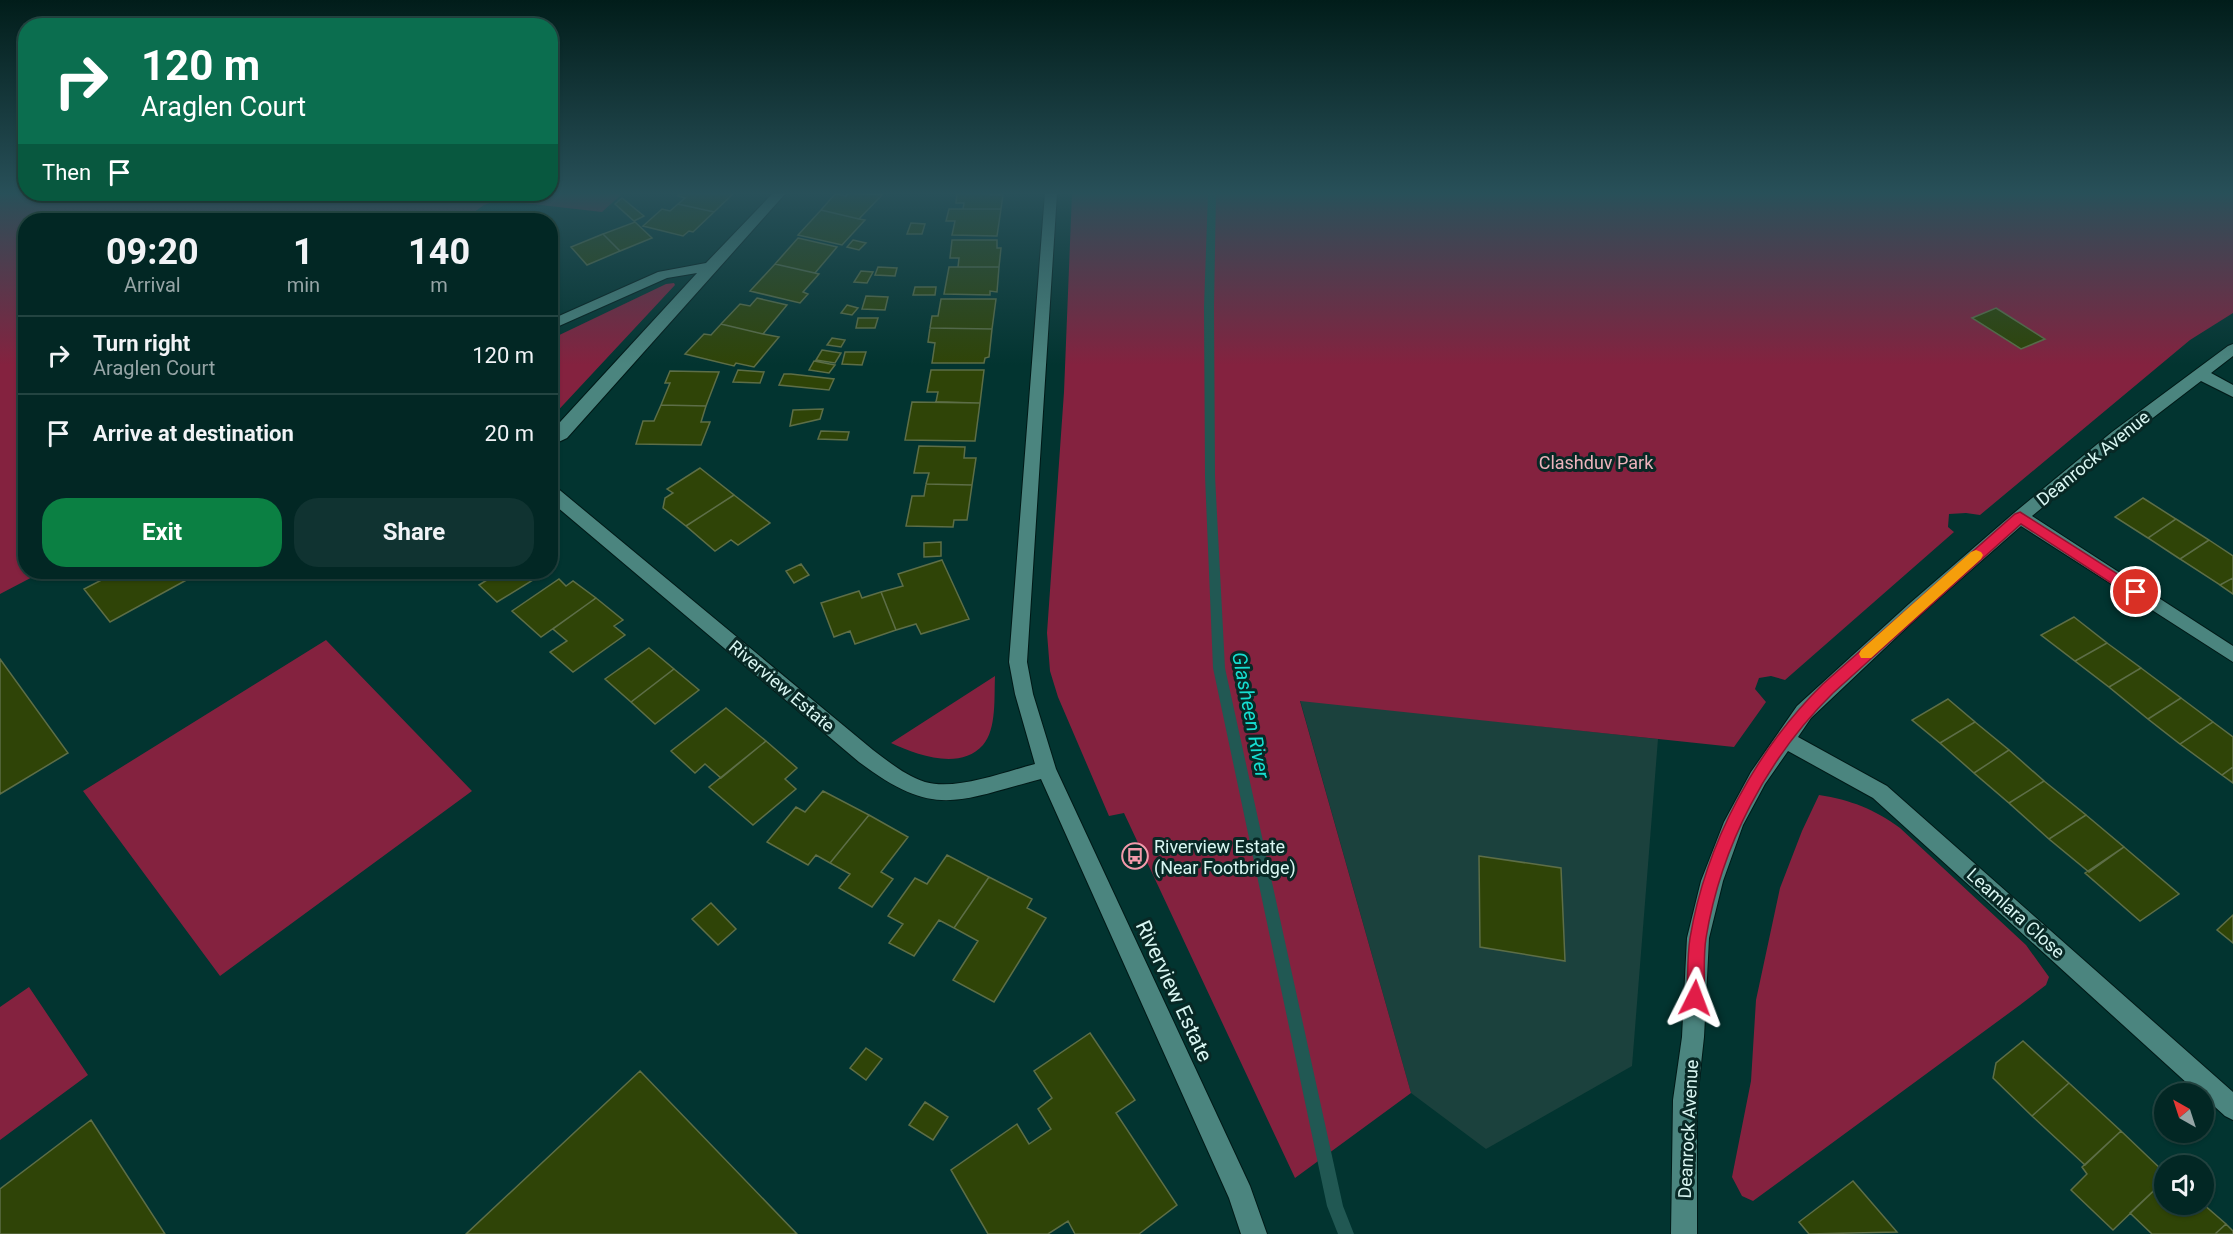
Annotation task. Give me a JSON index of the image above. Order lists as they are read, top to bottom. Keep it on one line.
{"streets":{"street":["Deanrock Avenue","Riverview Estate","Leamlara Close"]},"crossings":[["Deanrock Avenue","Leamlara Close"]],"water":["Glasheen River"],"parks":["Clashduv Park"],"places":{"bus stop":["Riverview Estate (Near Footbridge)"]},"north":"top left","page":{"turn":["120 m","Araglen Court"],"then":"Then","eta":["09:20","Arrival","1","min","140","m"],"list":[{"name":"Turn right","note":"Araglen Court","value":"120 m"},{"name":"Arrive at destination","value":"20 m"}],"buttons":["Exit","Share"]}}
